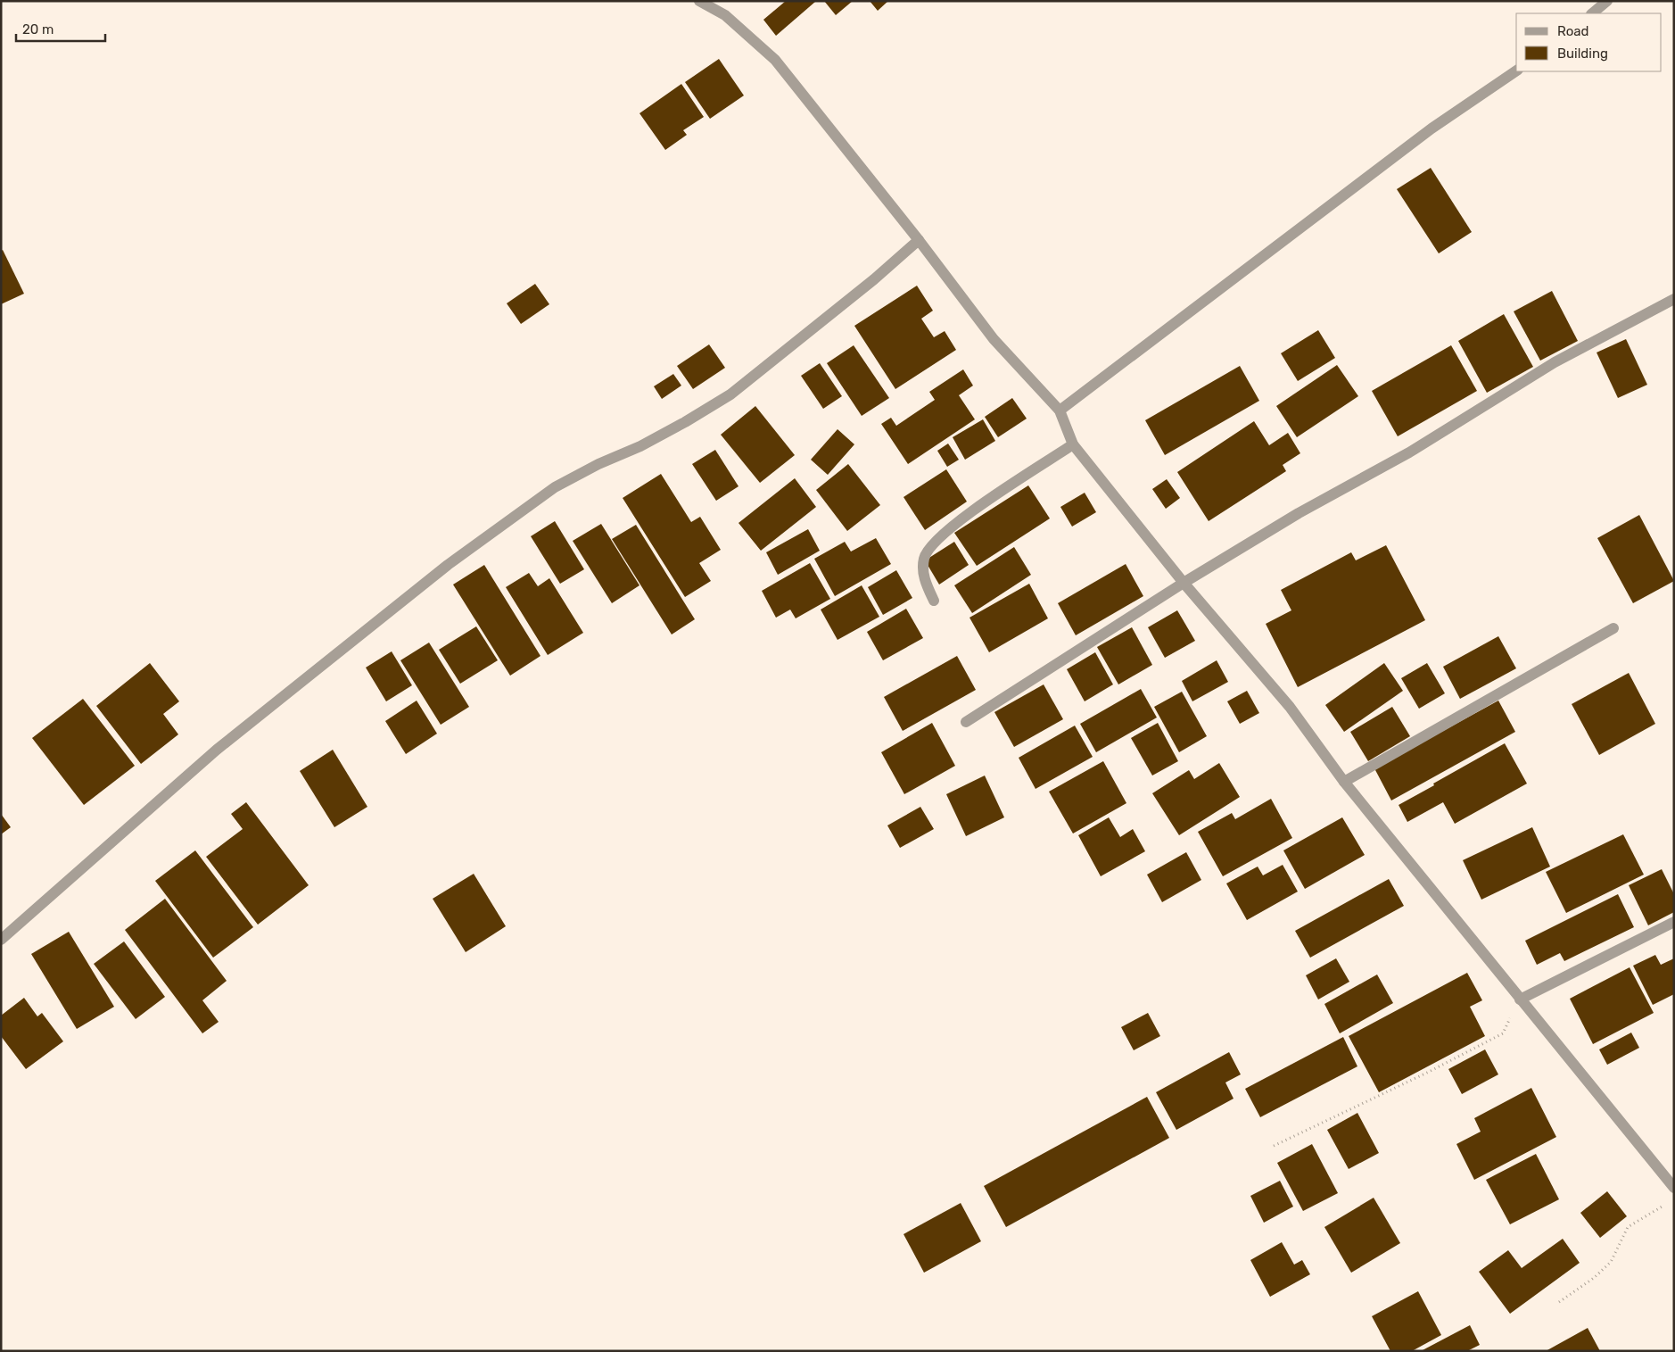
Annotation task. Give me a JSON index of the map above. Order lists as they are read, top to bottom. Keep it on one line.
{"legend":["Road","Building"],"scale_bar":"20 m"}
